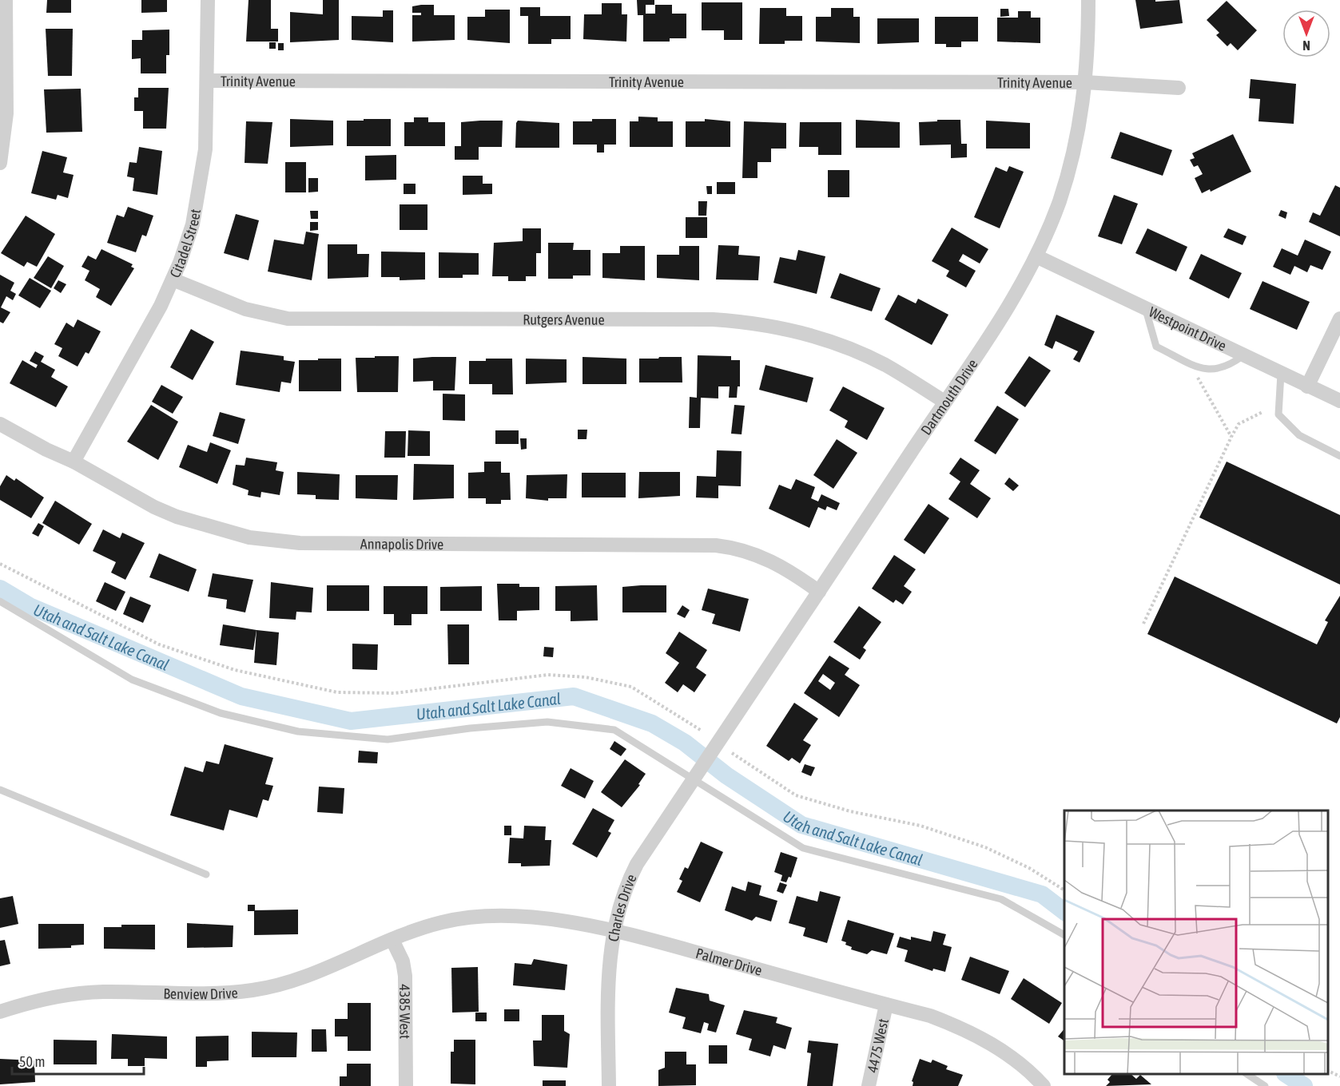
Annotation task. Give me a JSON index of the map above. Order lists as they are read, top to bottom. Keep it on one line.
{"streets":{"street":["Trinity Avenue","Citadel Street","Rutgers Avenue","Westpoint Drive","Dartmouth Drive","Annapolis Drive","Charles Drive","Palmer Drive","Benview Drive","4385 West","4475 West"]},"crossings":[["Trinity Avenue","Citadel Street"],["Trinity Avenue","Dartmouth Drive"],["Citadel Street","Rutgers Avenue"],["Citadel Street","Annapolis Drive"],["Rutgers Avenue","Dartmouth Drive"],["Westpoint Drive","Dartmouth Drive"],["Dartmouth Drive","Annapolis Drive"],["Dartmouth Drive","Charles Drive"],["Charles Drive","Palmer Drive"],["Palmer Drive","Benview Drive"],["Palmer Drive","4385 West"],["Palmer Drive","4475 West"],["Benview Drive","4385 West"]],"water":["Utah and Salt Lake Canal"],"scale_bar":"50 m","north":"bottom"}
